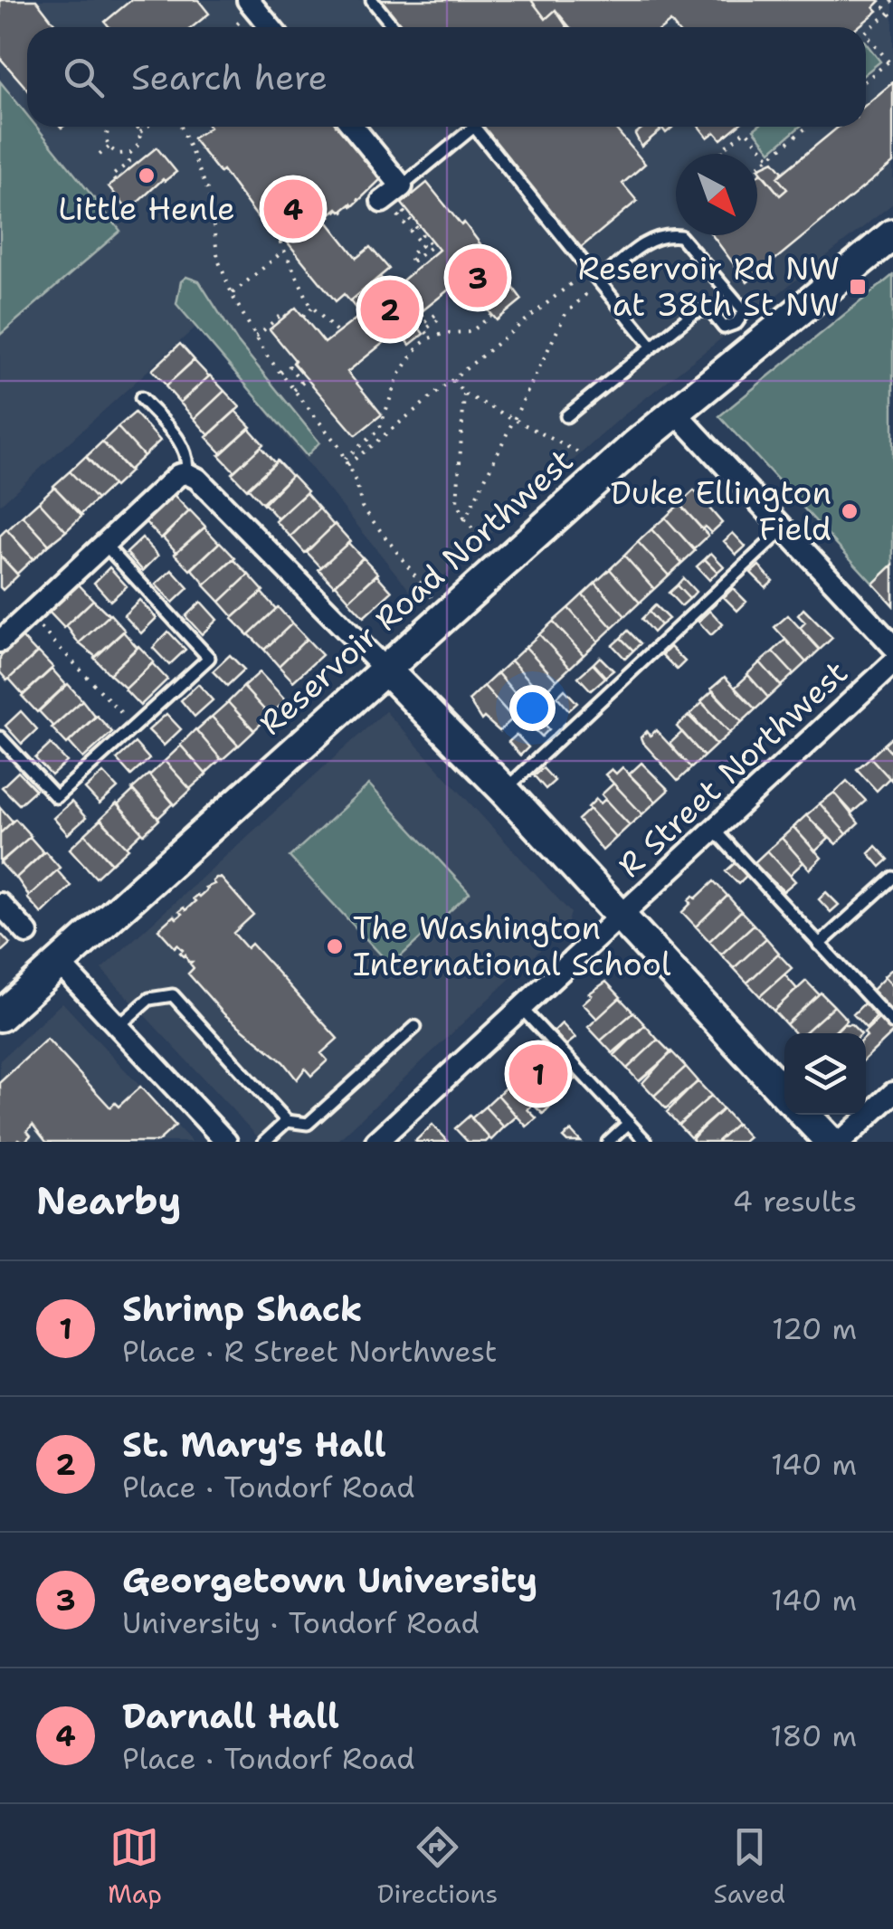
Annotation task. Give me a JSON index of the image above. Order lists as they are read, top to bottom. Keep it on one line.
{"streets":{"main road":["Reservoir Road Northwest"],"street":["R Street Northwest"]},"places":{"other":["Little Henle","Duke Ellington Field","The Washington International School"],"transit":["Reservoir Rd NW at 38th St NW"]},"north":"bottom right","page":{"search":"Search here","pins":["4","3","2","1"],"heading":["Nearby","4 results"],"list":[{"mark":"1","name":"Shrimp Shack","note":"Place · R Street Northwest","value":"120 m"},{"mark":"2","name":"St. Mary's Hall","note":"Place · Tondorf Road","value":"140 m"},{"mark":"3","name":"Georgetown University","note":"University · Tondorf Road","value":"140 m"},{"mark":"4","name":"Darnall Hall","note":"Place · Tondorf Road","value":"180 m"}],"nav":["Map","Directions","Saved"]}}
